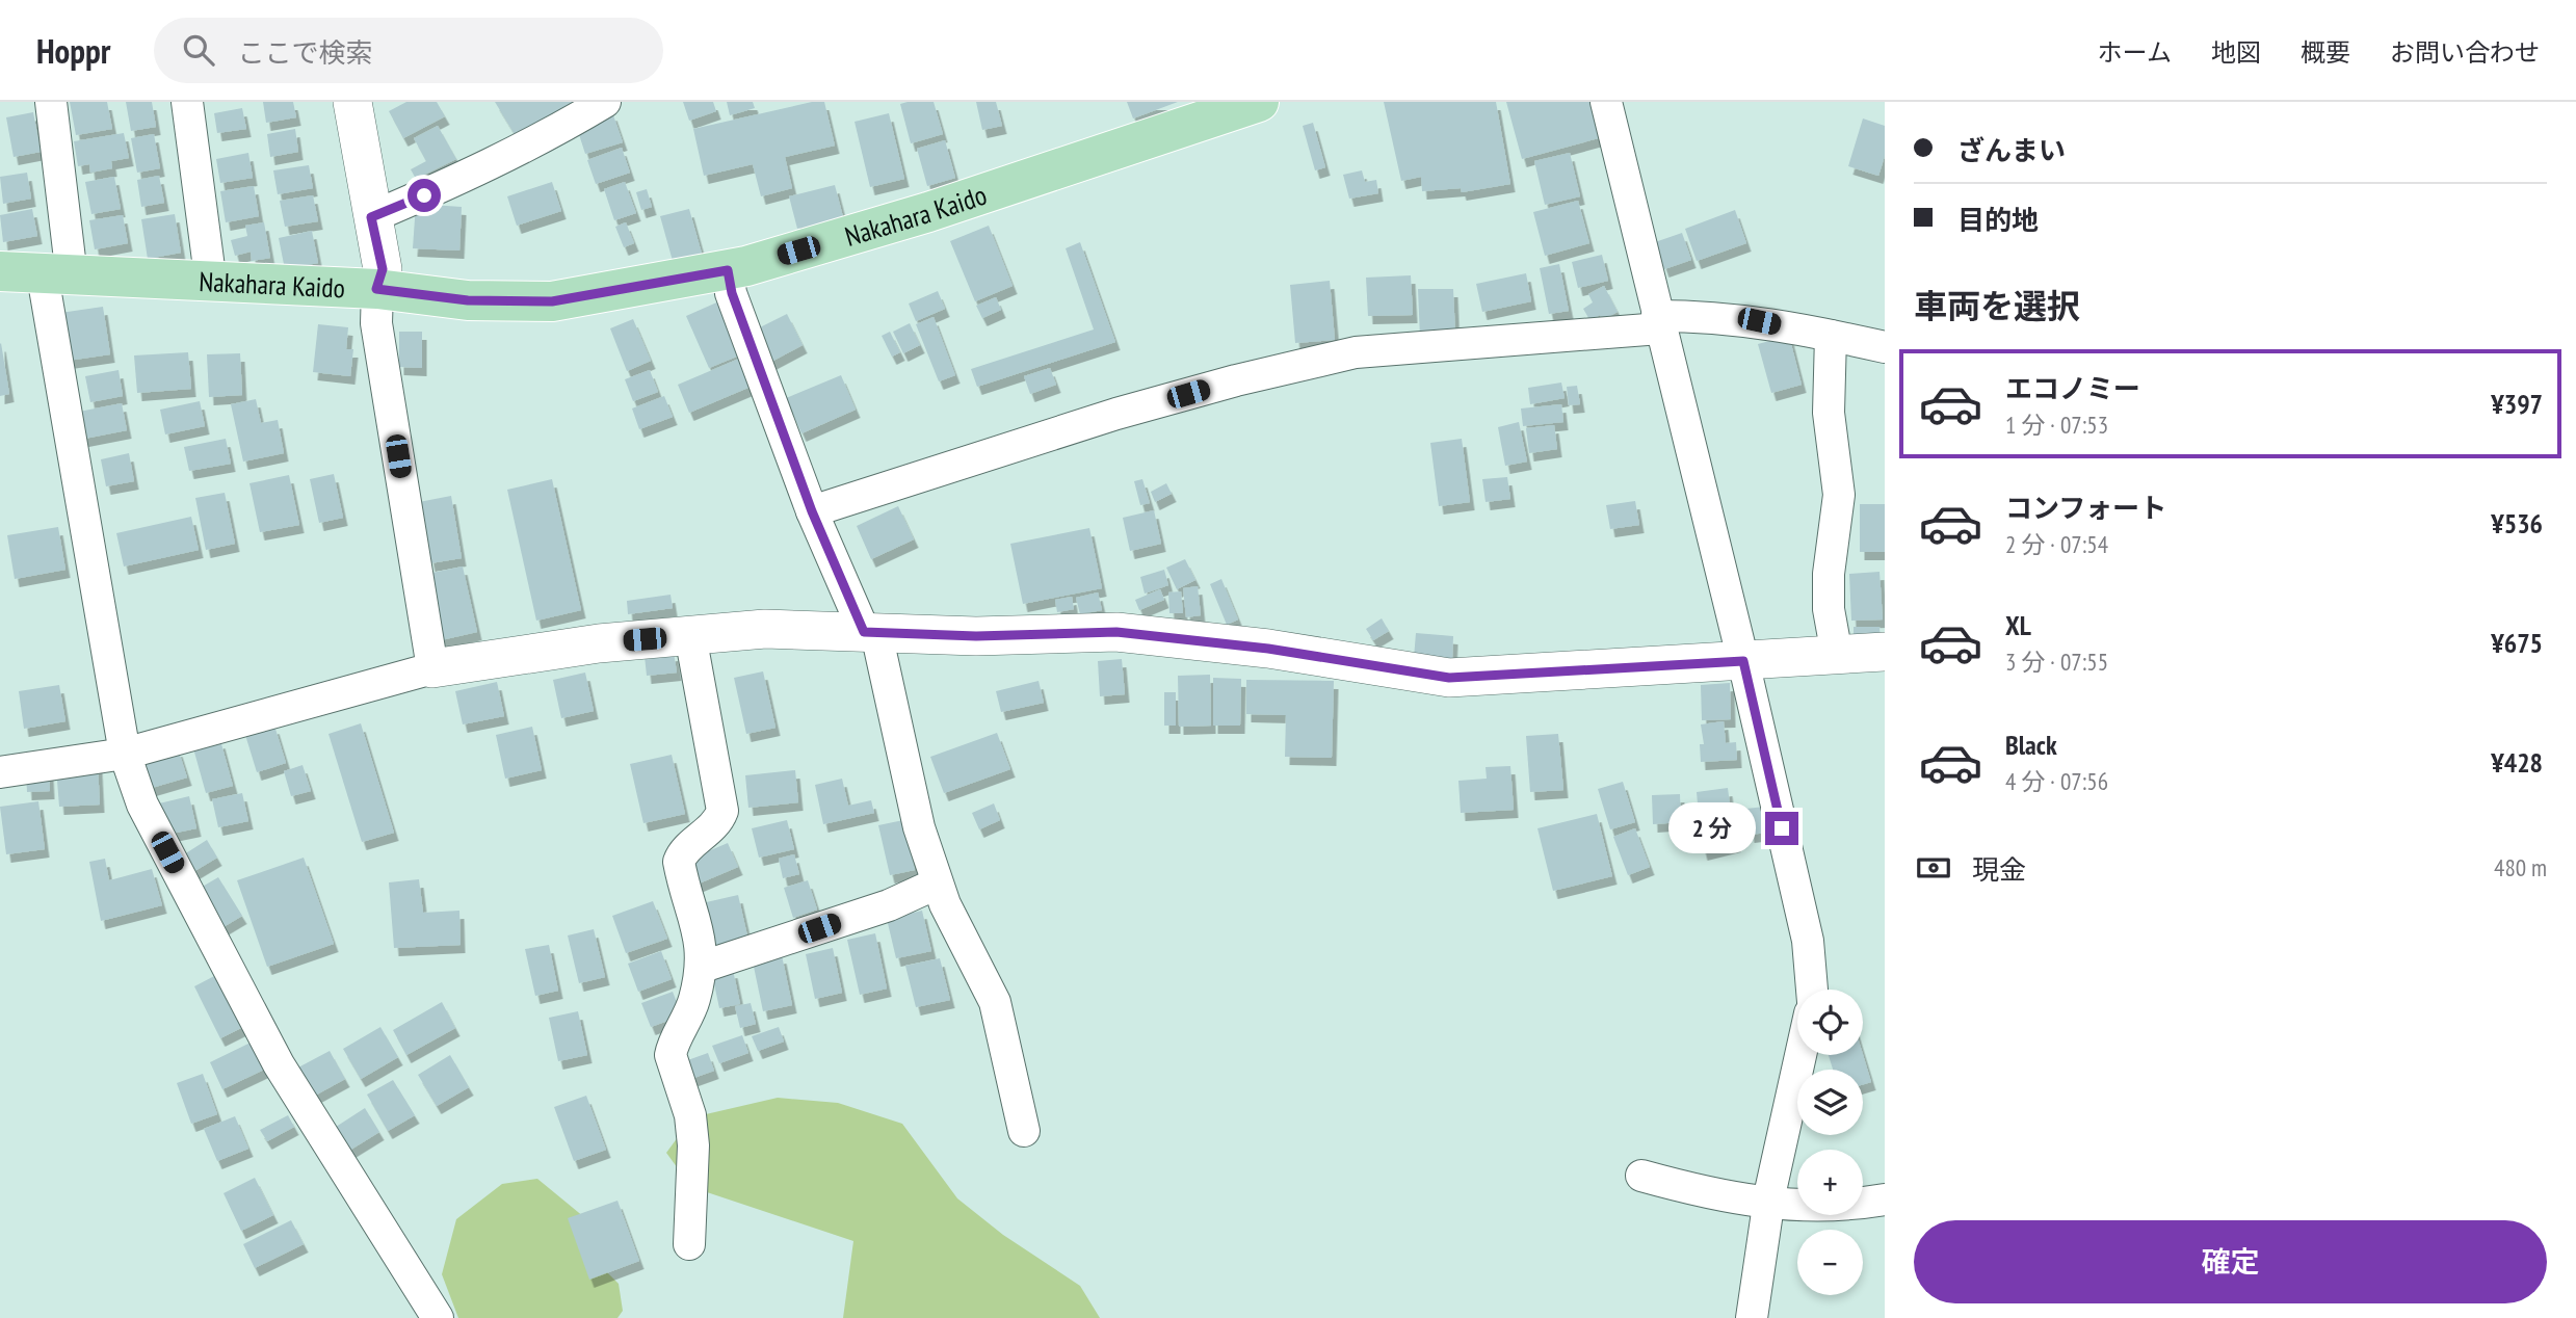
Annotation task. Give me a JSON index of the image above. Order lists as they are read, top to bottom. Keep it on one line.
{"streets":{"main road":["Nakahara Kaido"]},"page":{"header":"Hoppr","search":"ここで検索","nav":["ホーム","地図","概要","お問い合わせ"],"banner":["ざんまい","目的地"],"heading":"車両を選択","list":[{"name":"エコノミー","note":"1 分 · 07:53","value":"¥397"},{"name":"コンフォート","note":"2 分 · 07:54","value":"¥536"},{"name":"XL","note":"3 分 · 07:55","value":"¥675"},{"name":"Black","note":"4 分 · 07:56","value":"¥428"}],"bubble":"2 分","pay":["現金","480 m"],"map_buttons":["+","−"],"buttons":"確定"}}
